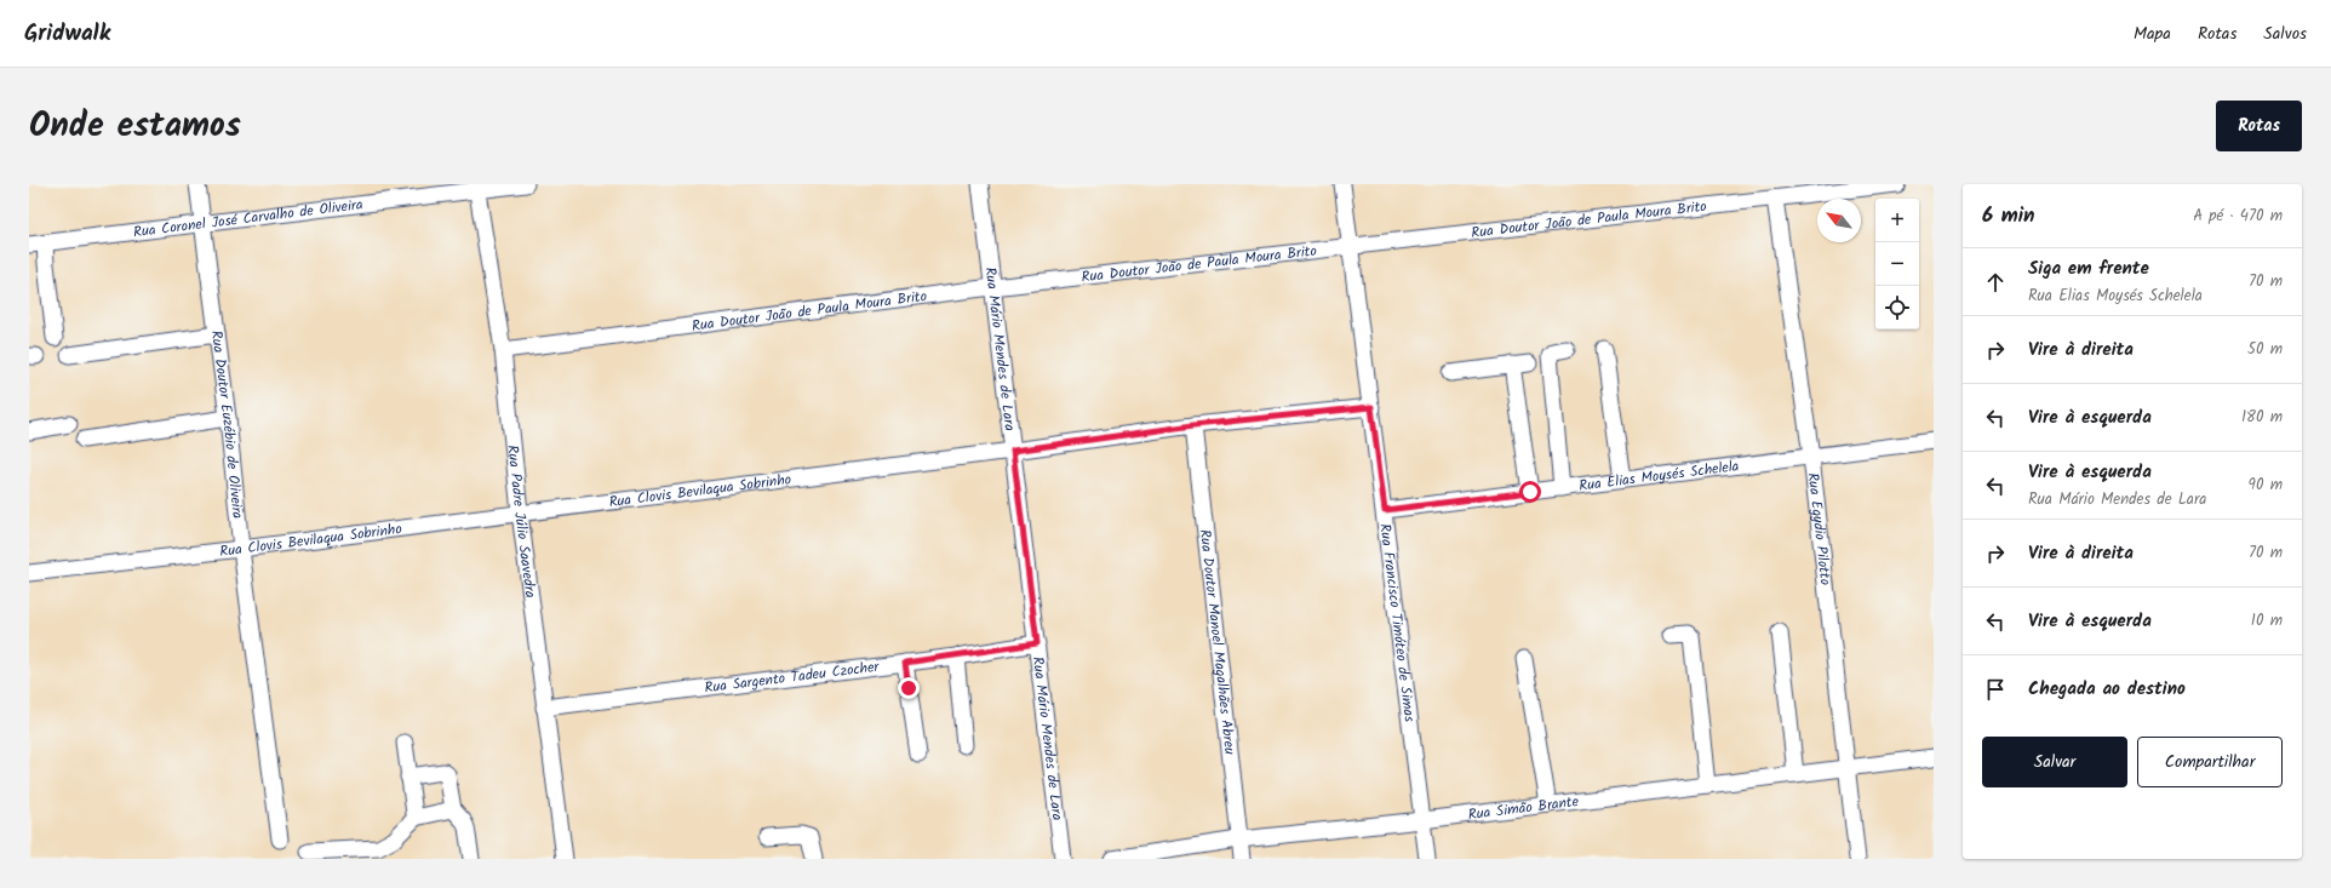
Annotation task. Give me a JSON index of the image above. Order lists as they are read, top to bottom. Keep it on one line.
{"streets":{"street":["Rua Coronel José Carvalho de Oliveira","Rua Doutor João de Paula Moura Brito","Rua Mário Mendes de Lara","Rua Doutor Euzébio de Oliveira","Rua Elias Moysés Schelela","Rua Clovis Bevilaqua Sobrinho","Rua Padre Júlio Saavedra","Rua Egydio Pilotto","Rua Francisco Timóteo de Simas","Rua Doutor Manoel Magalhães Abreu","Rua Sargento Tadeu Czocher","Rua Simão Brante"]},"crossings":[["Rua Coronel José Carvalho de Oliveira","Rua Doutor Euzébio de Oliveira"],["Rua Coronel José Carvalho de Oliveira","Rua Padre Júlio Saavedra"],["Rua Doutor João de Paula Moura Brito","Rua Mário Mendes de Lara"],["Rua Doutor João de Paula Moura Brito","Rua Padre Júlio Saavedra"],["Rua Doutor João de Paula Moura Brito","Rua Egydio Pilotto"],["Rua Doutor João de Paula Moura Brito","Rua Francisco Timóteo de Simas"],["Rua Mário Mendes de Lara","Rua Clovis Bevilaqua Sobrinho"],["Rua Mário Mendes de Lara","Rua Sargento Tadeu Czocher"],["Rua Doutor Euzébio de Oliveira","Rua Clovis Bevilaqua Sobrinho"],["Rua Elias Moysés Schelela","Rua Egydio Pilotto"],["Rua Elias Moysés Schelela","Rua Francisco Timóteo de Simas"],["Rua Clovis Bevilaqua Sobrinho","Rua Padre Júlio Saavedra"],["Rua Clovis Bevilaqua Sobrinho","Rua Francisco Timóteo de Simas"],["Rua Clovis Bevilaqua Sobrinho","Rua Doutor Manoel Magalhães Abreu"],["Rua Padre Júlio Saavedra","Rua Sargento Tadeu Czocher"],["Rua Egydio Pilotto","Rua Simão Brante"],["Rua Francisco Timóteo de Simas","Rua Simão Brante"],["Rua Doutor Manoel Magalhães Abreu","Rua Simão Brante"]],"north":"top left","page":{"header":"Gridwalk","nav":["Mapa","Rotas","Salvos"],"title":"Onde estamos","buttons":["Rotas",["Salvar","Compartilhar"]],"heading":["6 min","A pé · 470 m"],"map_buttons":["+","−"],"list":[["Siga em frente","Rua Elias Moysés Schelela","70 m"],["Vire à direita","50 m"],["Vire à esquerda","180 m"],["Vire à esquerda","Rua Mário Mendes de Lara","90 m"],["Vire à direita","70 m"],["Vire à esquerda","10 m"],"Chegada ao destino"]}}
